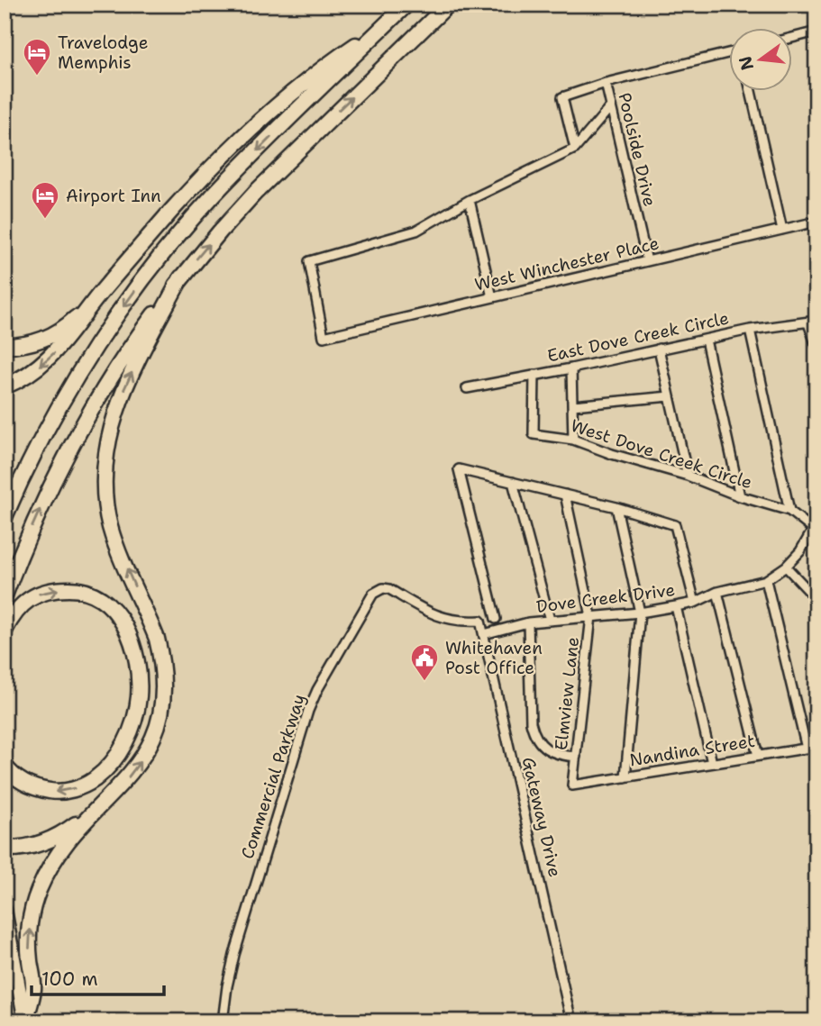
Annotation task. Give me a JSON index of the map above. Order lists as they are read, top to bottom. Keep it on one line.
{"streets":{"street":["Poolside Drive","West Winchester Place","East Dove Creek Circle","West Dove Creek Circle","Dove Creek Drive","Elmview Lane","Nandina Street","Commercial Parkway","Gateway Drive"]},"crossings":[["Poolside Drive","West Winchester Place"],["East Dove Creek Circle","West Dove Creek Circle"],["West Dove Creek Circle","Dove Creek Drive"],["Dove Creek Drive","Elmview Lane"],["Dove Creek Drive","Gateway Drive"],["Elmview Lane","Nandina Street"],["Commercial Parkway","Gateway Drive"]],"places":{"hotel":["Travelodge Memphis","Airport Inn"],"public building":["Whitehaven Post Office"]},"scale_bar":"100 m","north":"left"}
